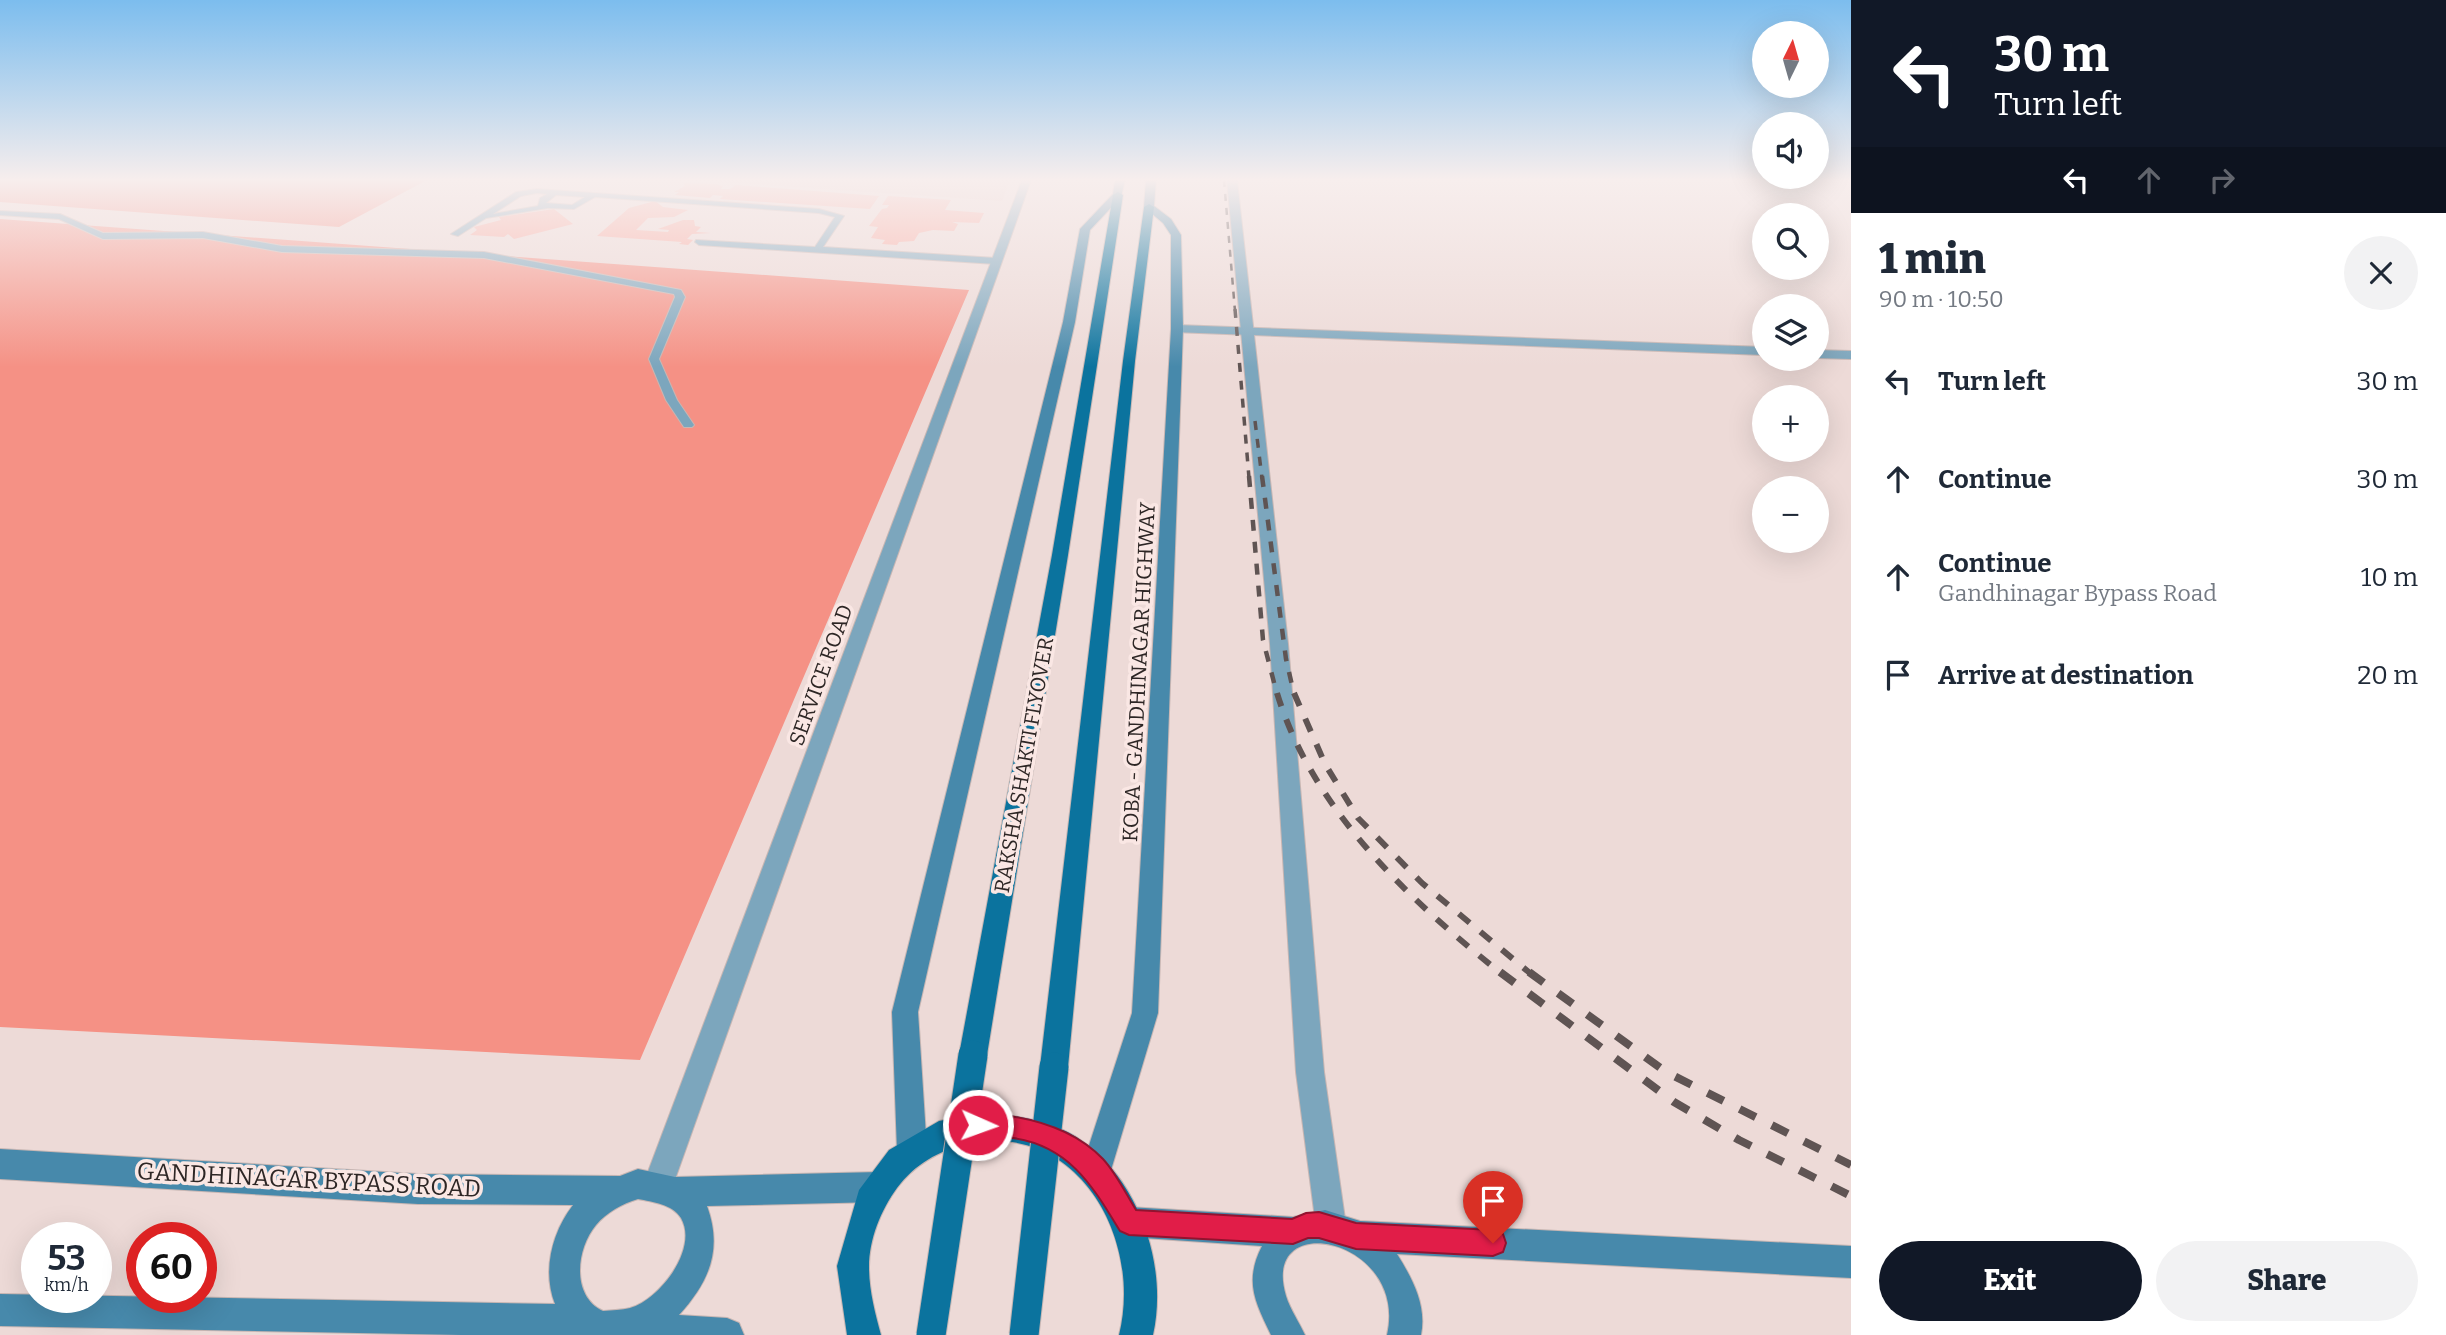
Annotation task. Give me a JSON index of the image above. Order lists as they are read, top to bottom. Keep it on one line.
{"streets":{"main road":["KOBA - GANDHINAGAR HIGHWAY","RAKSHA SHAKTI FLYOVER","GANDHINAGAR BYPASS ROAD"],"street":["SERVICE ROAD"]},"crossings":[["SERVICE ROAD","GANDHINAGAR BYPASS ROAD"]],"north":"top","page":{"turn":["30 m","Turn left"],"map_buttons":["+","−"],"heading":["1 min","90 m · 10:50"],"list":[{"name":"Turn left","value":"30 m"},{"name":"Continue","value":"30 m"},{"name":"Continue","note":"Gandhinagar Bypass Road","value":"10 m"},{"name":"Arrive at destination","value":"20 m"}],"speed":"53 km/h","limit":"60","buttons":["Exit","Share"]}}
